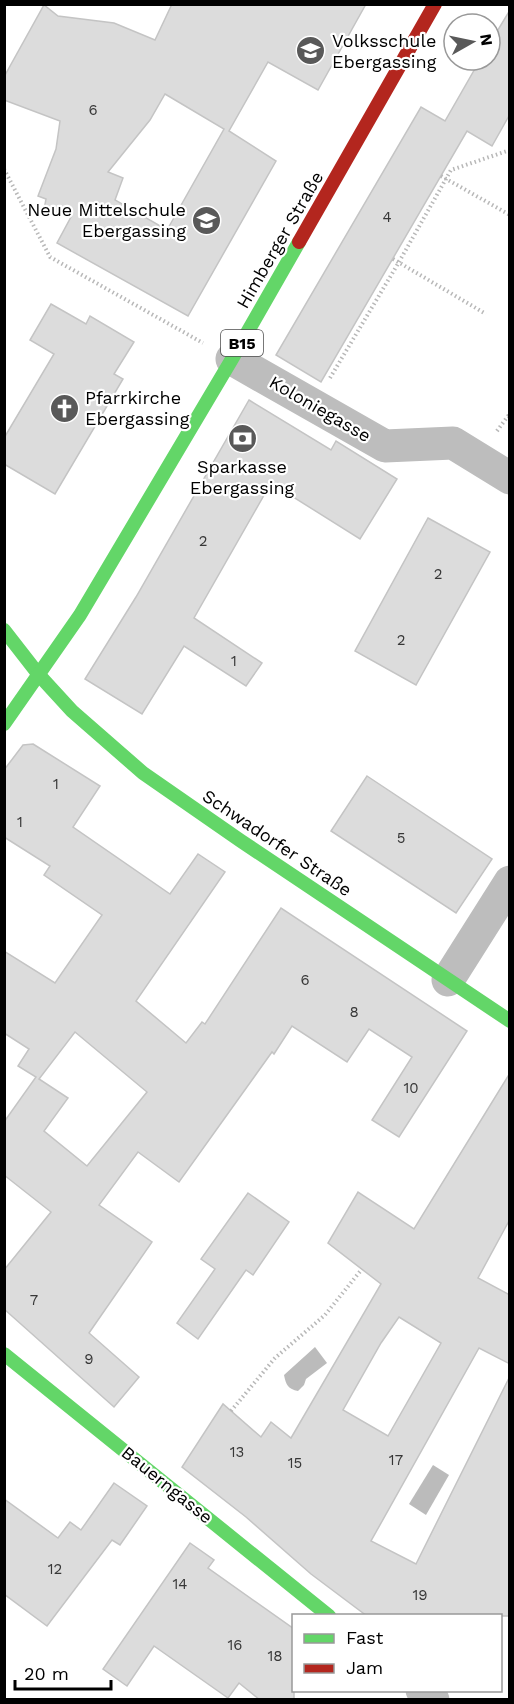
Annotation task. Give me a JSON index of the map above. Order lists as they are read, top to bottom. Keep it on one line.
{"streets":{"main road":["Himberger Straße","B15","Schwadorfer Straße","Bauerngasse"],"street":["Koloniegasse"]},"crossings":[["Himberger Straße","B15"],["Himberger Straße","Koloniegasse"],["Himberger Straße","Schwadorfer Straße"],["B15","Schwadorfer Straße"]],"places":{"school or university":["Volksschule Ebergassing","Neue Mittelschule Ebergassing"],"church":["Pfarrkirche Ebergassing"],"bank":["Sparkasse Ebergassing"]},"house_numbers":["6","4","2","2","2","1","1","1","5","6","8","10","7","9","13","17","15","12","14","19","16","18"],"legend":["Fast","Jam"],"scale_bar":"20 m","north":"right"}
